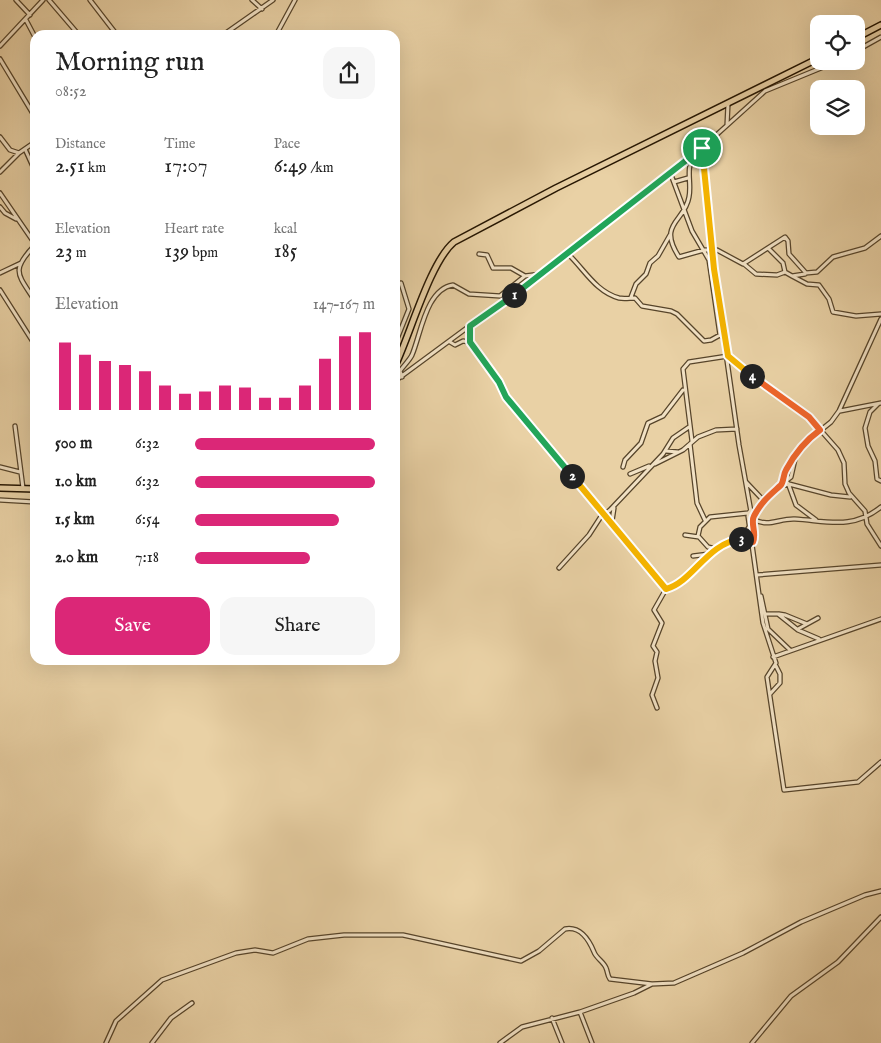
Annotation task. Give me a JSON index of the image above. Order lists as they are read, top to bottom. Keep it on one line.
{"page":{"heading":["Morning run","08:52"],"stats":[["Distance","2.51 km"],["Time","17:07"],["Pace","6:49 /km"],["Elevation","23 m"],["Heart rate","139 bpm"],["kcal","185"]],"pins":["1","4","2","3"],"chart":["Elevation","147–167 m"],"list":[{"name":"500 m","note":"6:32"},{"name":"1.0 km","note":"6:32"},{"name":"1.5 km","note":"6:54"},{"name":"2.0 km","note":"7:18"}],"buttons":["Save","Share"]}}
